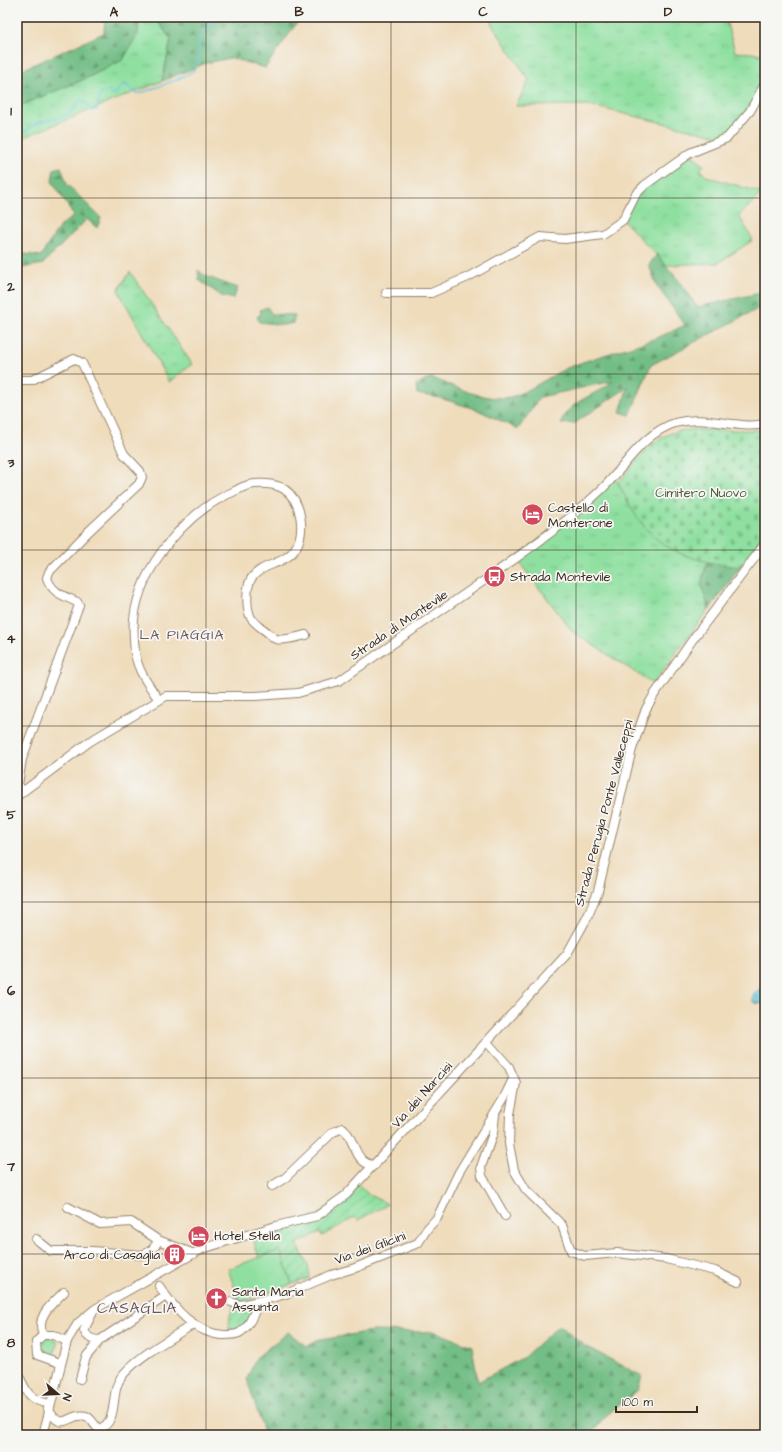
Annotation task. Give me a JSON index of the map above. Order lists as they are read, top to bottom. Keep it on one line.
{"streets":{"street":["Strada di Montevile","Strada Perugia Ponte Valleceppi","Via dei Narcisi","Via dei Glicini"]},"crossings":[["Strada Perugia Ponte Valleceppi","Via dei Narcisi"]],"districts":["LA PIAGGIA","CASAGLIA"],"parks":["Cimitero Nuovo"],"places":{"hotel":["Castello di Monterone","Hotel Stella"],"bus stop":["Strada Montevile"],"building":["Arco di Casaglia"],"church":["Santa Maria Assunta"]},"scale_bar":"100 m","north":"right","grid":{"columns":["A","B","C","D"],"rows":["1","2","3","4","5","6","7","8"]}}
